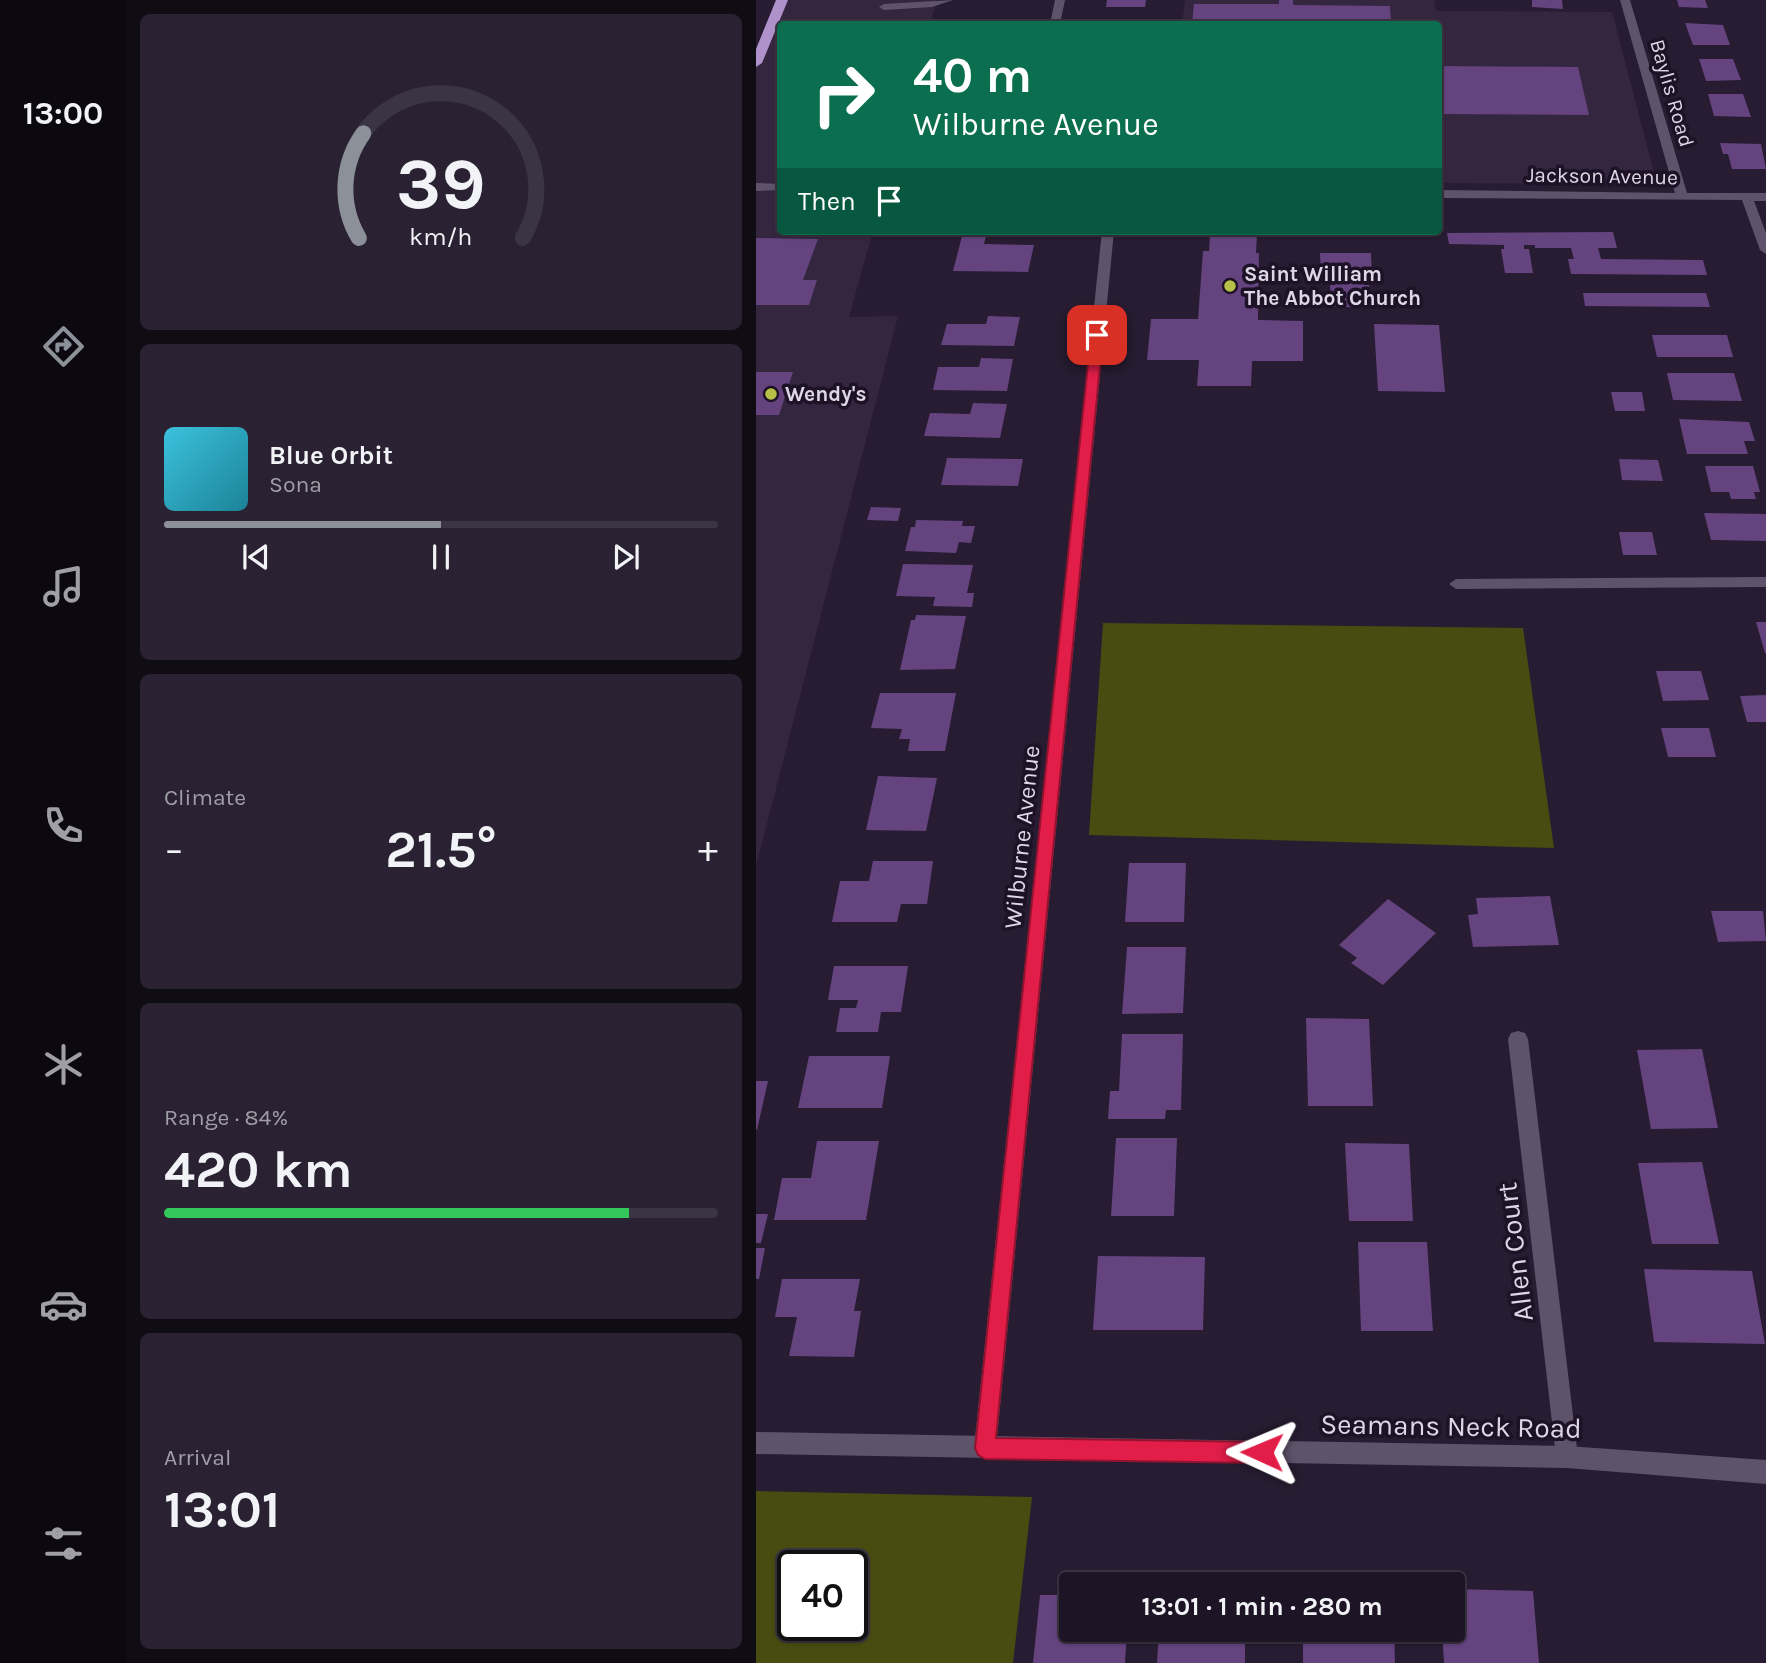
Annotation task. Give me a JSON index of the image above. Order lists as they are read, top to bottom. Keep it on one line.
{"streets":{"street":["Baylis Road","Jackson Avenue","Wilburne Avenue","Allen Court","Seamans Neck Road"]},"crossings":[["Baylis Road","Jackson Avenue"],["Wilburne Avenue","Seamans Neck Road"],["Allen Court","Seamans Neck Road"]],"places":["Saint William The Abbot Church","Wendy's"],"page":{"tabs":"13:00","turn":["40 m","Wilburne Avenue"],"then":"Then","song":["Blue Orbit","Sona"],"tile":["Climate",["Range · 84%","420 km"],["Arrival","13:01"]],"heat":["−","21.5°","+"],"limit":"40","trip":"13:01 · 1 min · 280 m","gauge":["39","km/h"]}}
